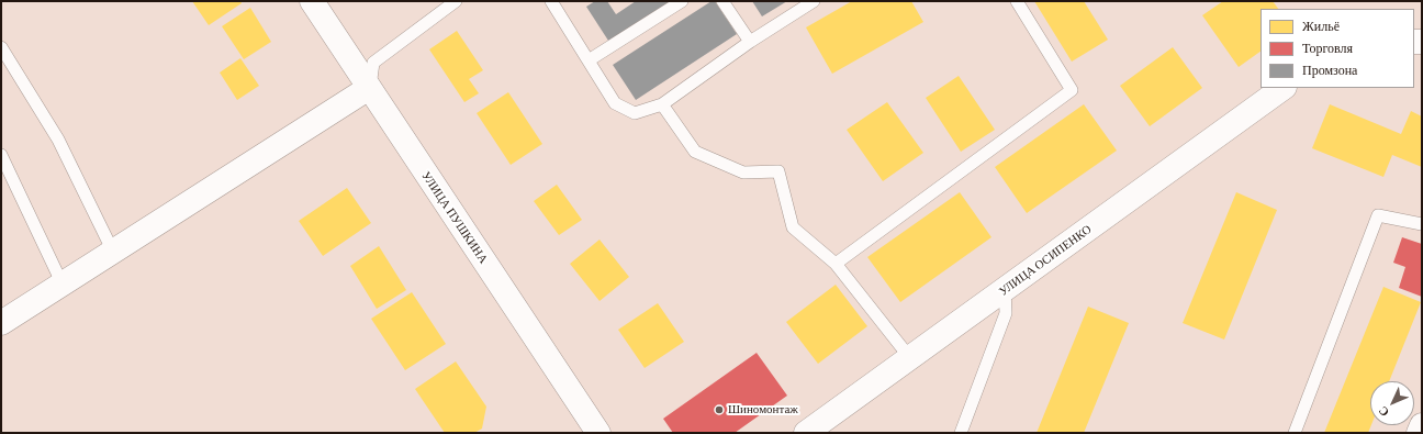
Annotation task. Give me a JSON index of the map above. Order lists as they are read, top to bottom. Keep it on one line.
{"streets":{"street":["УЛИЦА ПУШКИНА","УЛИЦА ОСИПЕНКО"]},"places":["Шиномонтаж"],"legend":["Жильё","Торговля","Промзона"],"north":"bottom left"}
